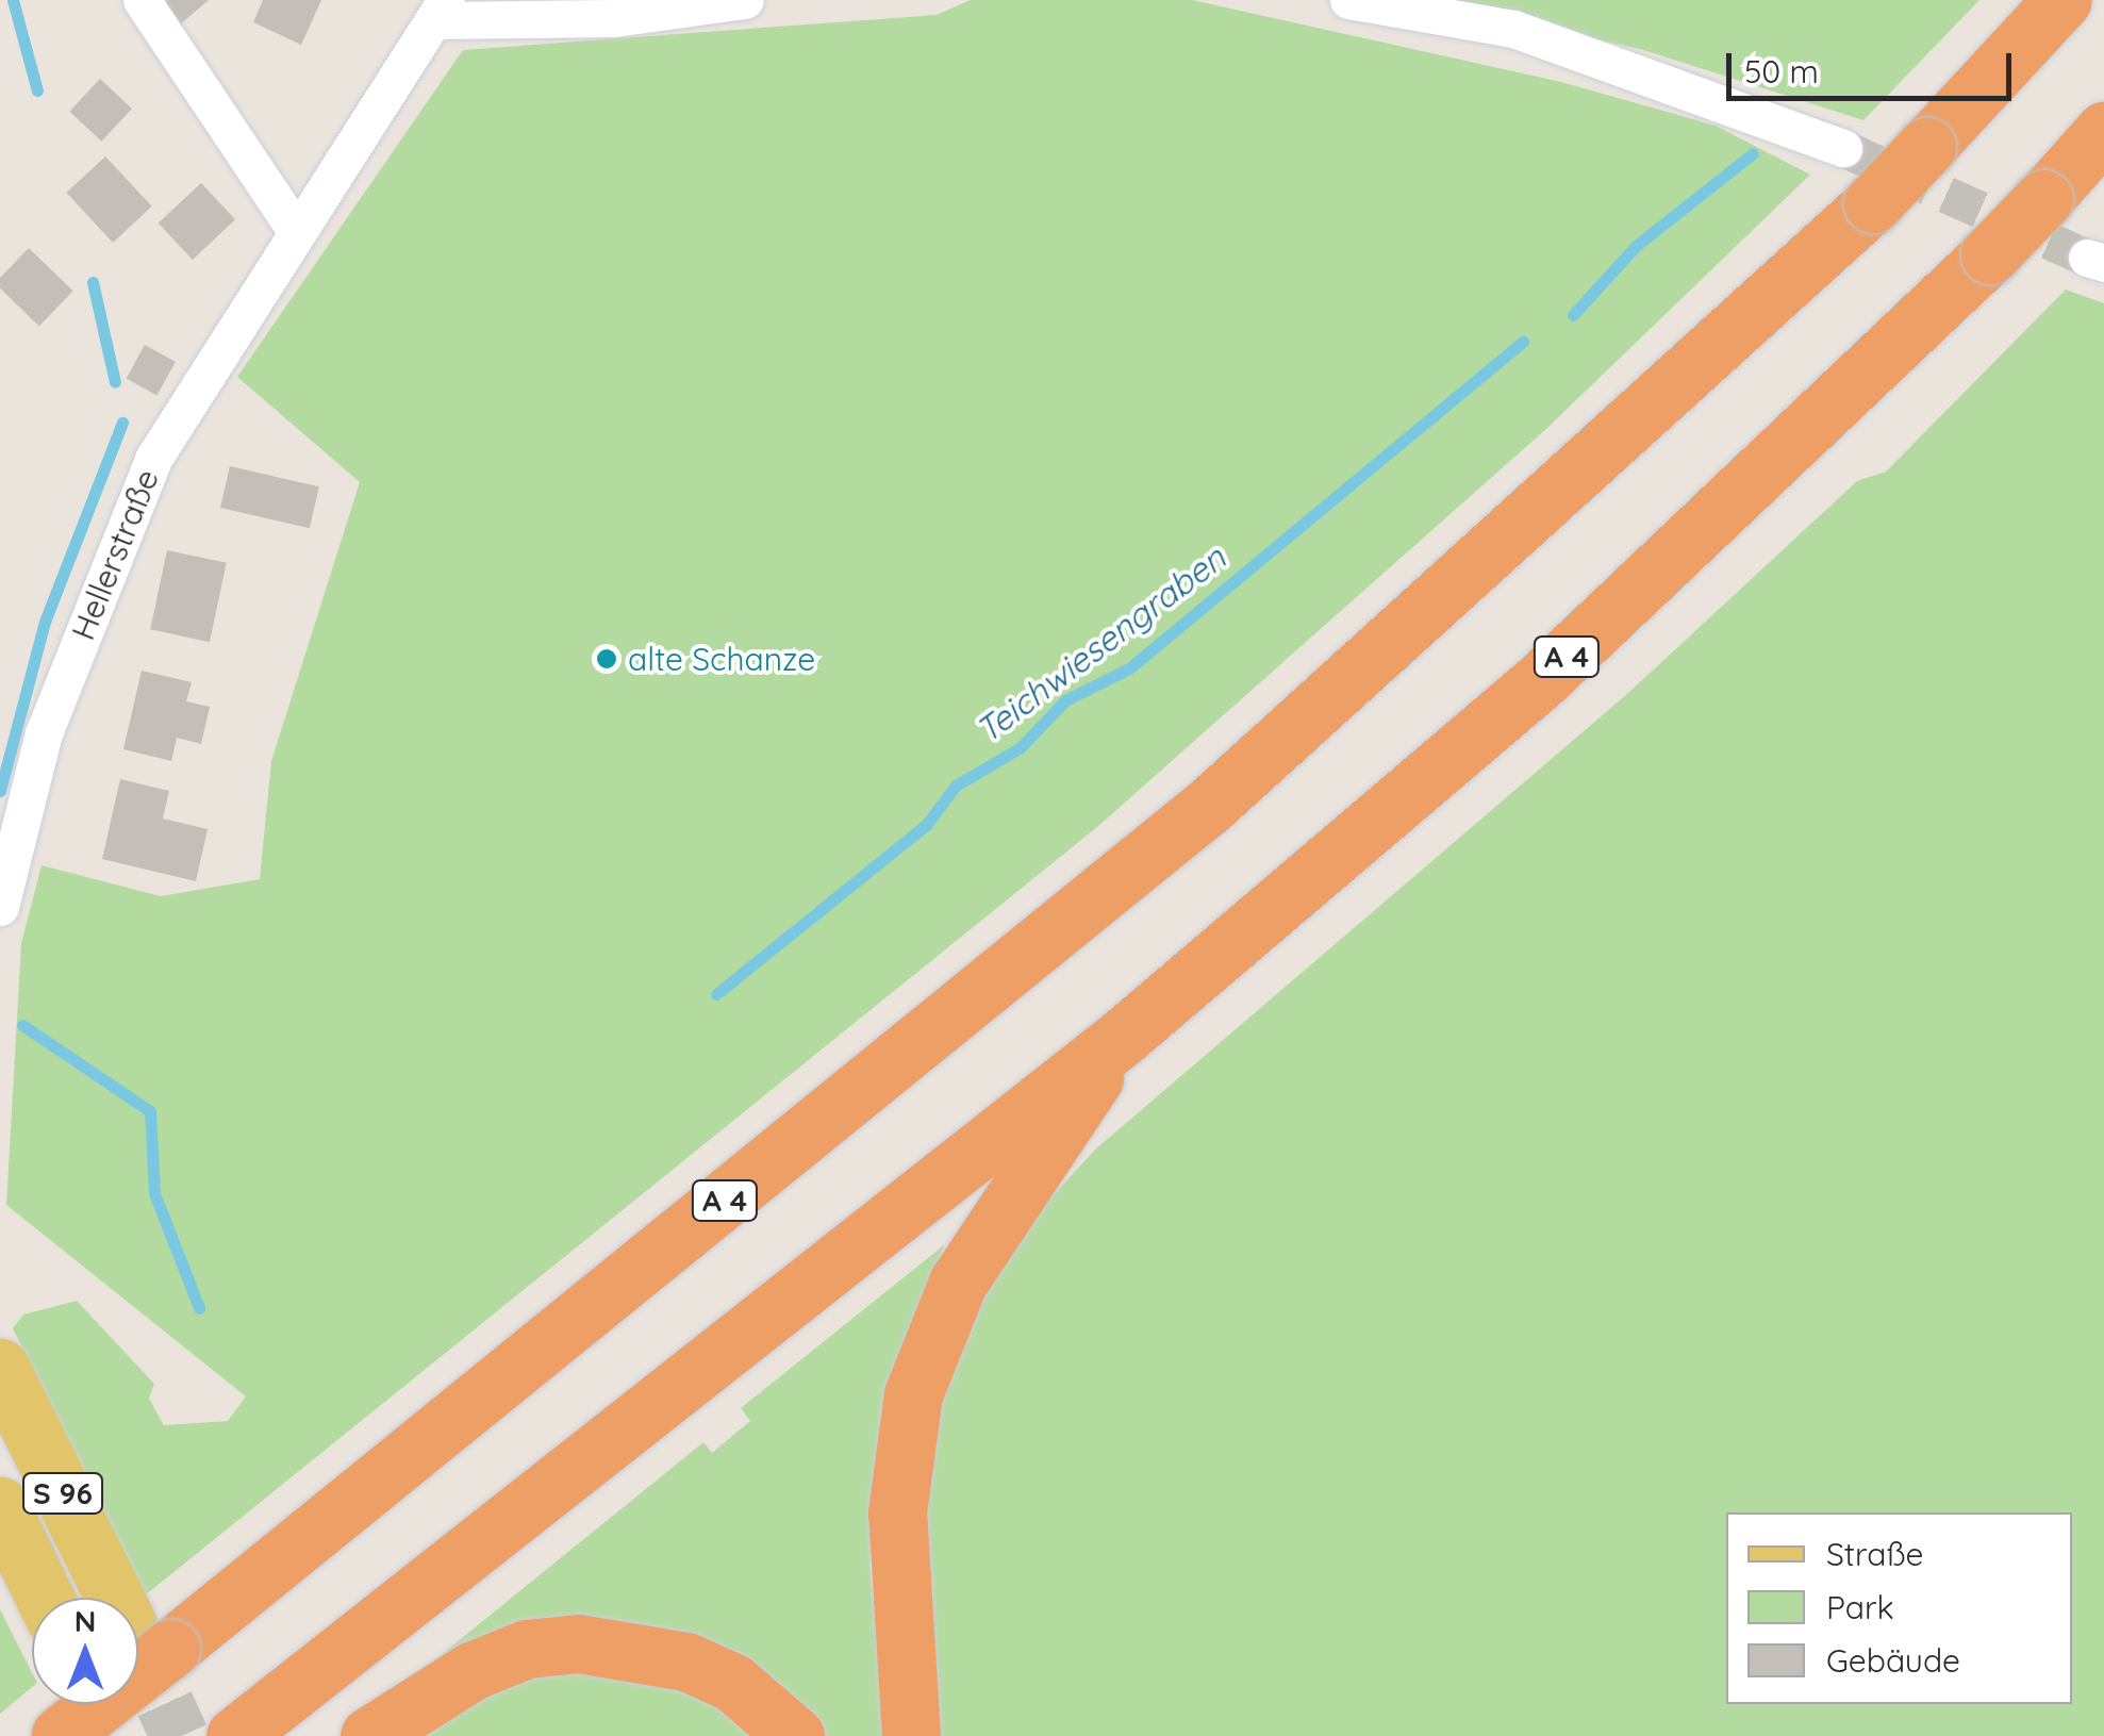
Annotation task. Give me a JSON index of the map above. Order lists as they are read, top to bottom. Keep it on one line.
{"streets":{"highway":["A 4"],"main road":["S 96"],"street":["Hellerstraße"]},"crossings":[["A 4","S 96"]],"water":["Teichwiesengraben"],"places":["alte Schanze"],"legend":["Straße","Park","Gebäude"],"scale_bar":"50 m","north":"top"}
